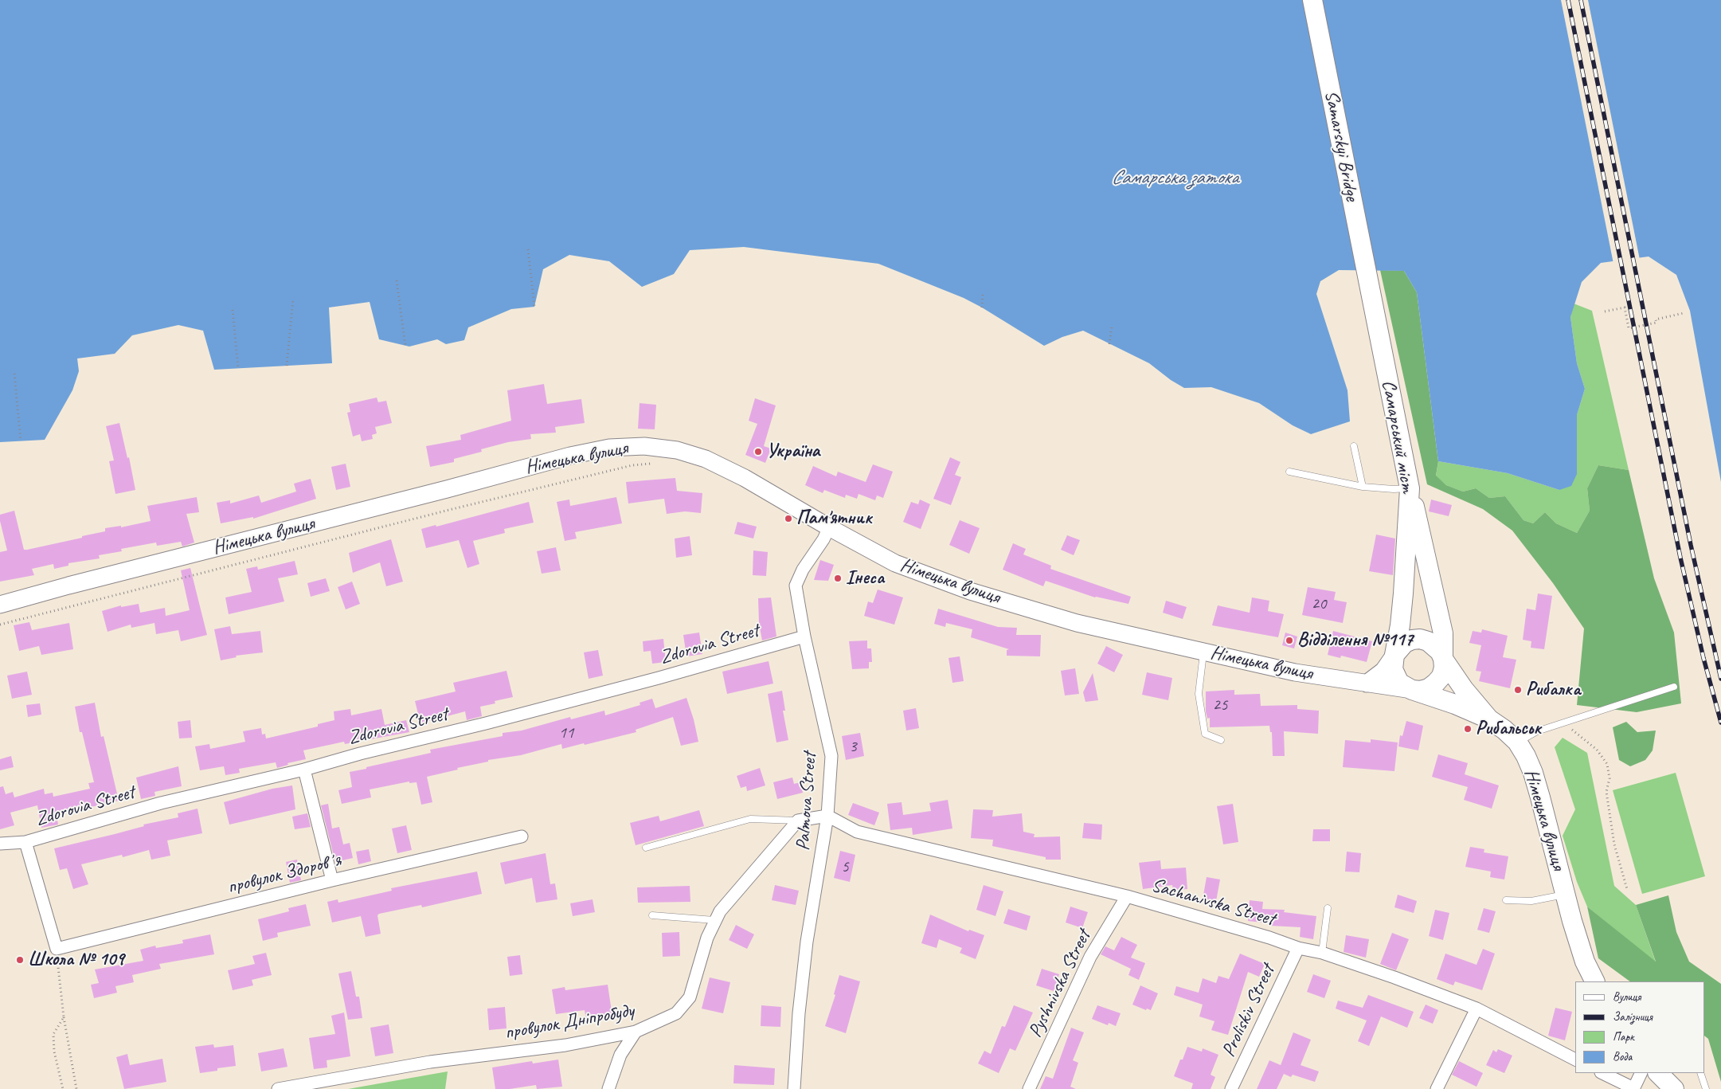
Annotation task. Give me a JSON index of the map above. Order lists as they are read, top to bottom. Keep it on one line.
{"streets":{"main road":["Samarskyi Bridge","Самарський міст","Німецька вулиця"],"street":["Zdorovia Street","Palmova Street","провулок Здоровʼя","Sachanivska Street","Pyshnivska Street","Proliskiv Street","провулок Дніпробуду"]},"crossings":[["Samarskyi Bridge","Самарський міст"],["Самарський міст","Німецька вулиця"],["Німецька вулиця","Palmova Street"],["Zdorovia Street","Palmova Street"],["Palmova Street","Sachanivska Street"],["Palmova Street","провулок Дніпробуду"],["Sachanivska Street","Pyshnivska Street"],["Sachanivska Street","Proliskiv Street"]],"water":["Самарська затока"],"places":["Україна","Пам'ятник","Інеса","Відділення №117","Рибалка","Рибальськ","Школа № 109"],"house_numbers":["20","25","11","3","5"],"legend":["Вулиця","Залізниця","Парк","Вода"]}
